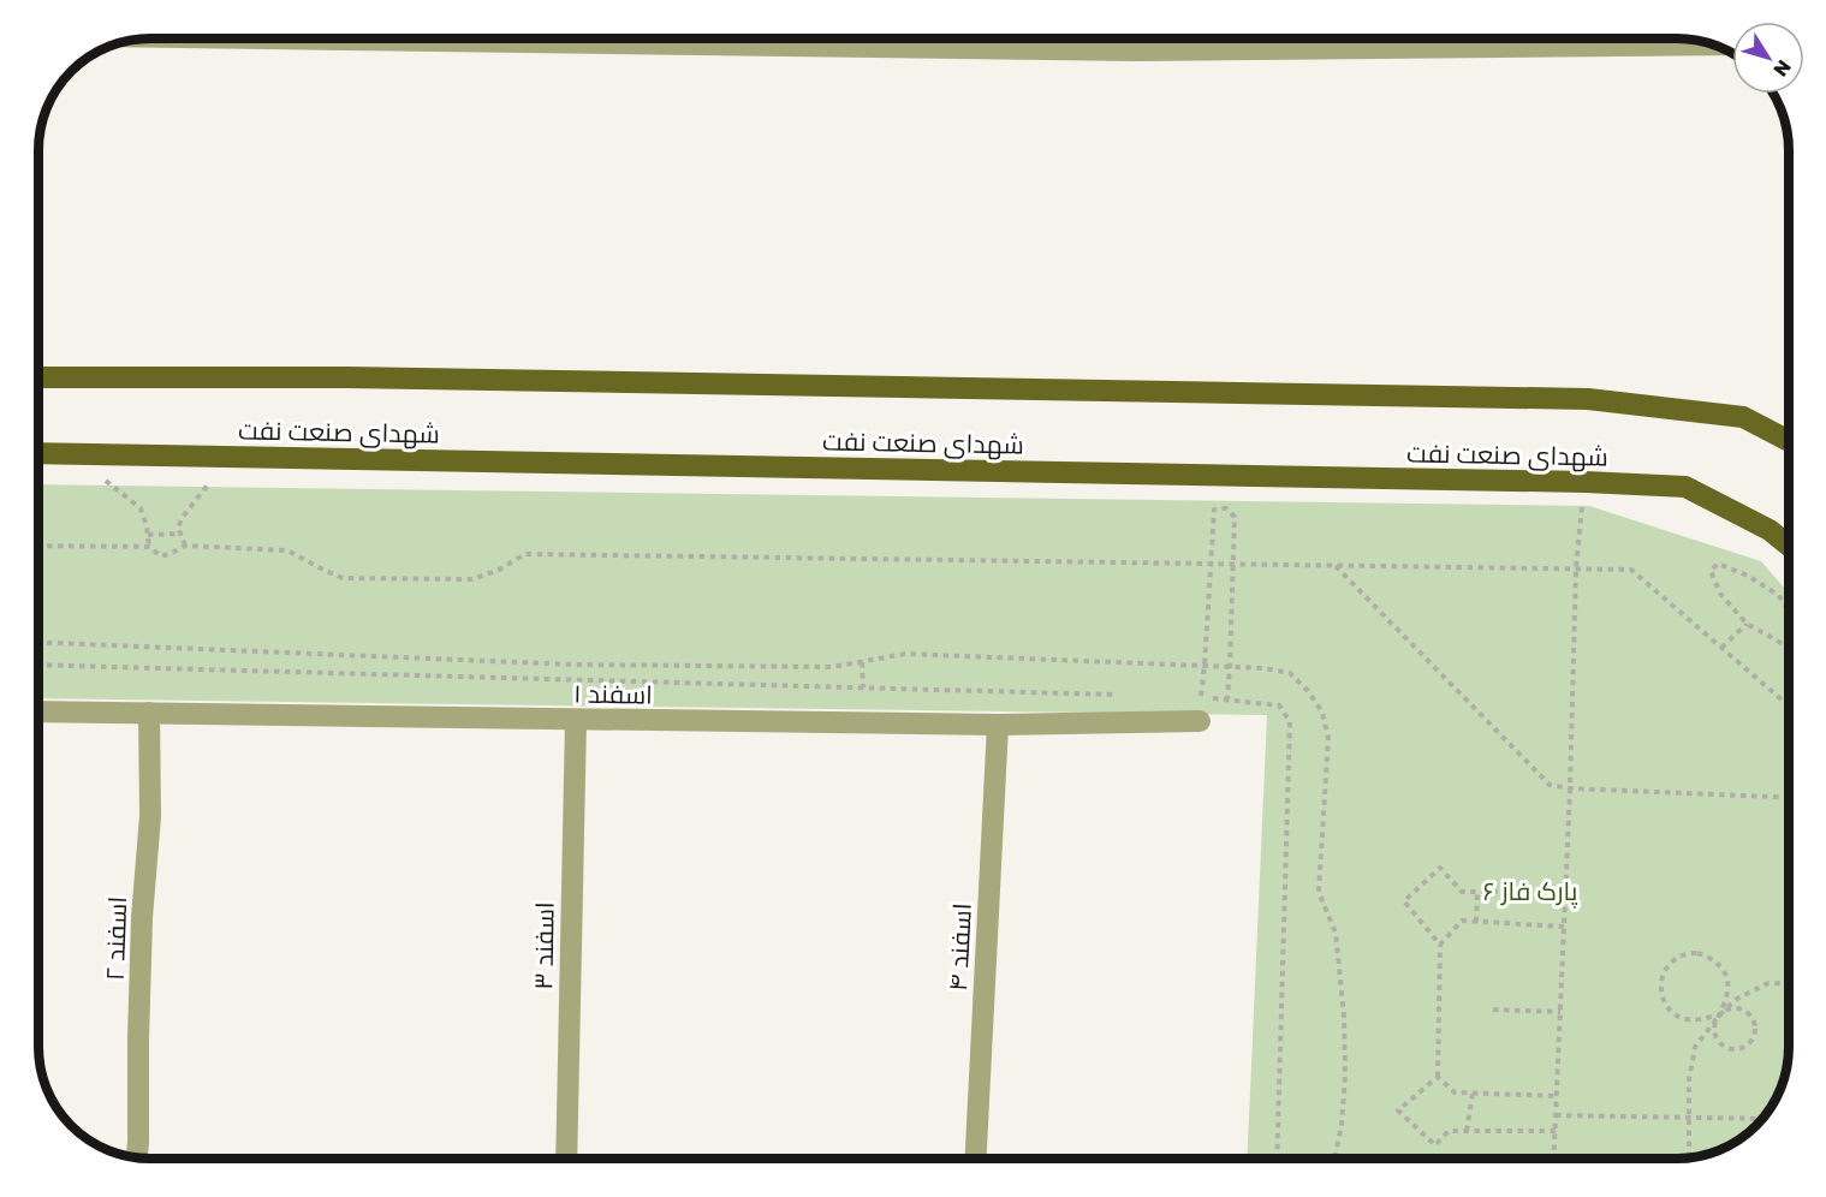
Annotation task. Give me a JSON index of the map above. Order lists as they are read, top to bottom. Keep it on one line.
{"streets":{"main road":["شهدای صنعت نفت"],"street":["اسفند ۱","اسفند ۲","اسفند ۳","اسفند ۴"]},"crossings":[["اسفند ۱","اسفند ۲"],["اسفند ۱","اسفند ۳"],["اسفند ۱","اسفند ۴"]],"parks":["پارک فاز ۶"],"north":"bottom right"}
